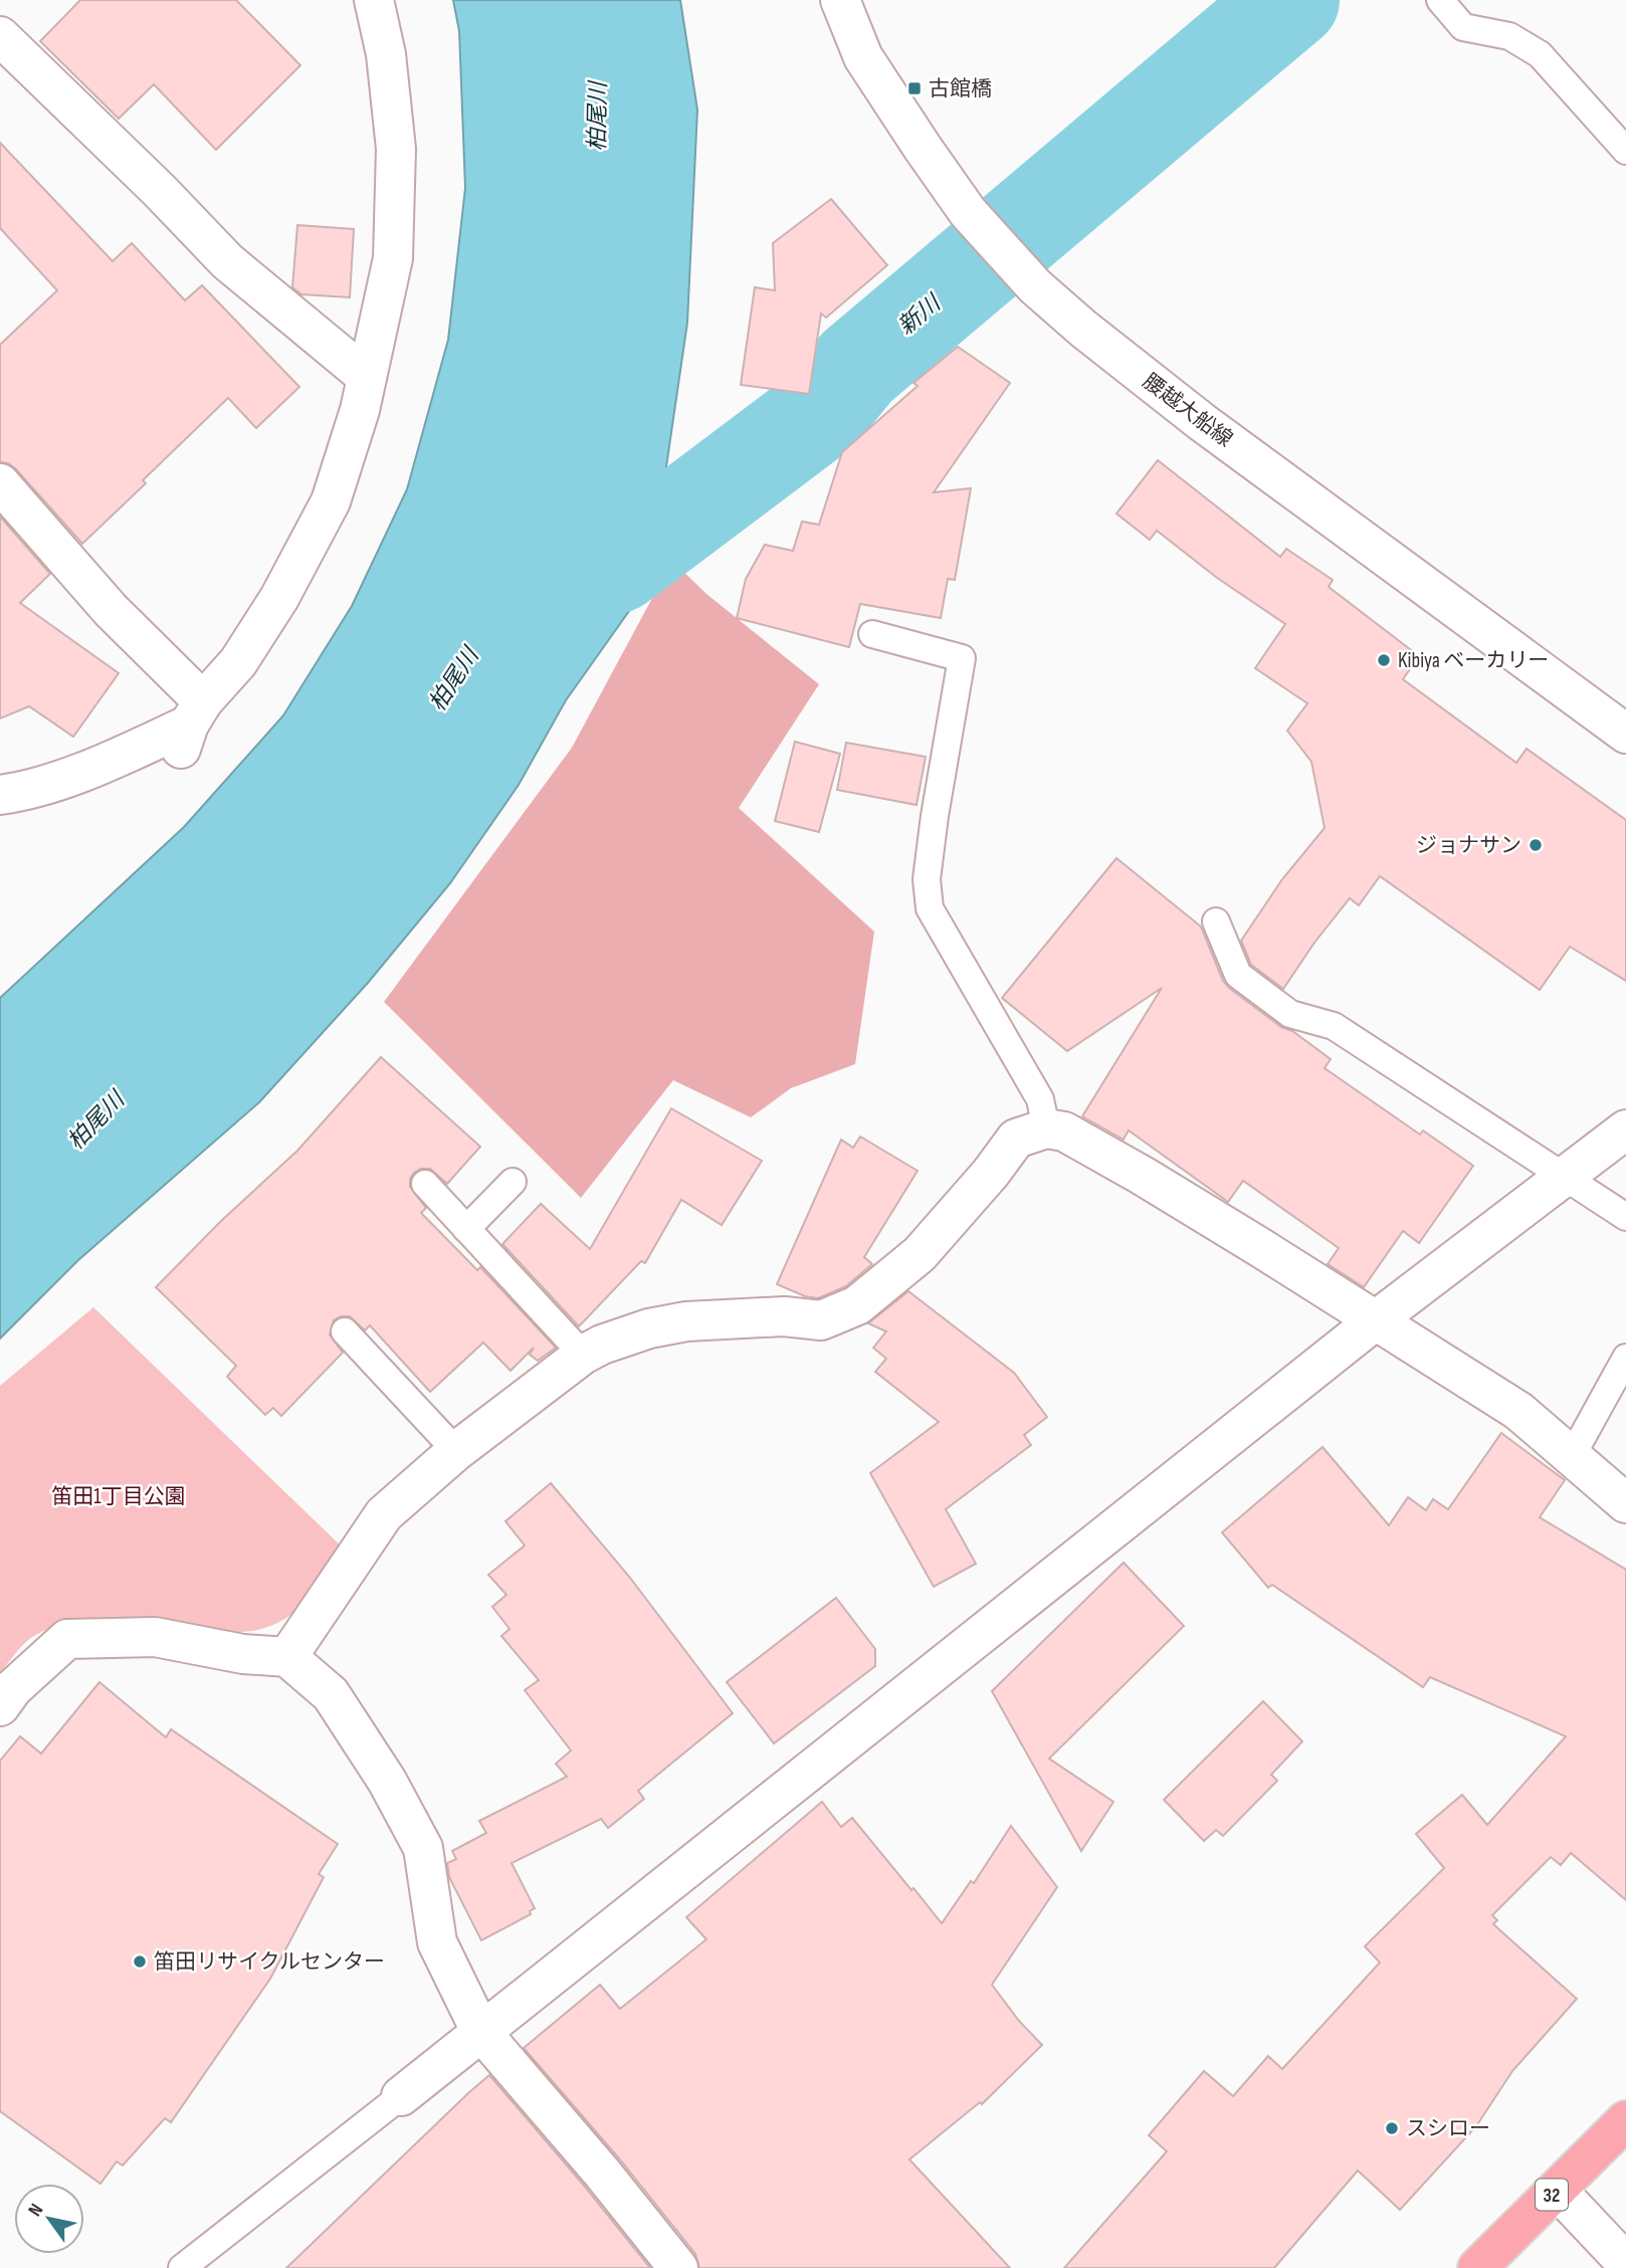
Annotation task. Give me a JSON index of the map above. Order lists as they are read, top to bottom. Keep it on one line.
{"streets":{"main road":["32"],"street":["腰越大船線"]},"water":["柏尾川","新川"],"parks":["笛田1丁目公園"],"places":{"transit":["古館橋"],"other":["Kibiya ベーカリー","ジョナサン","笛田リサイクルセンター","スシロー"]},"north":"top left"}
